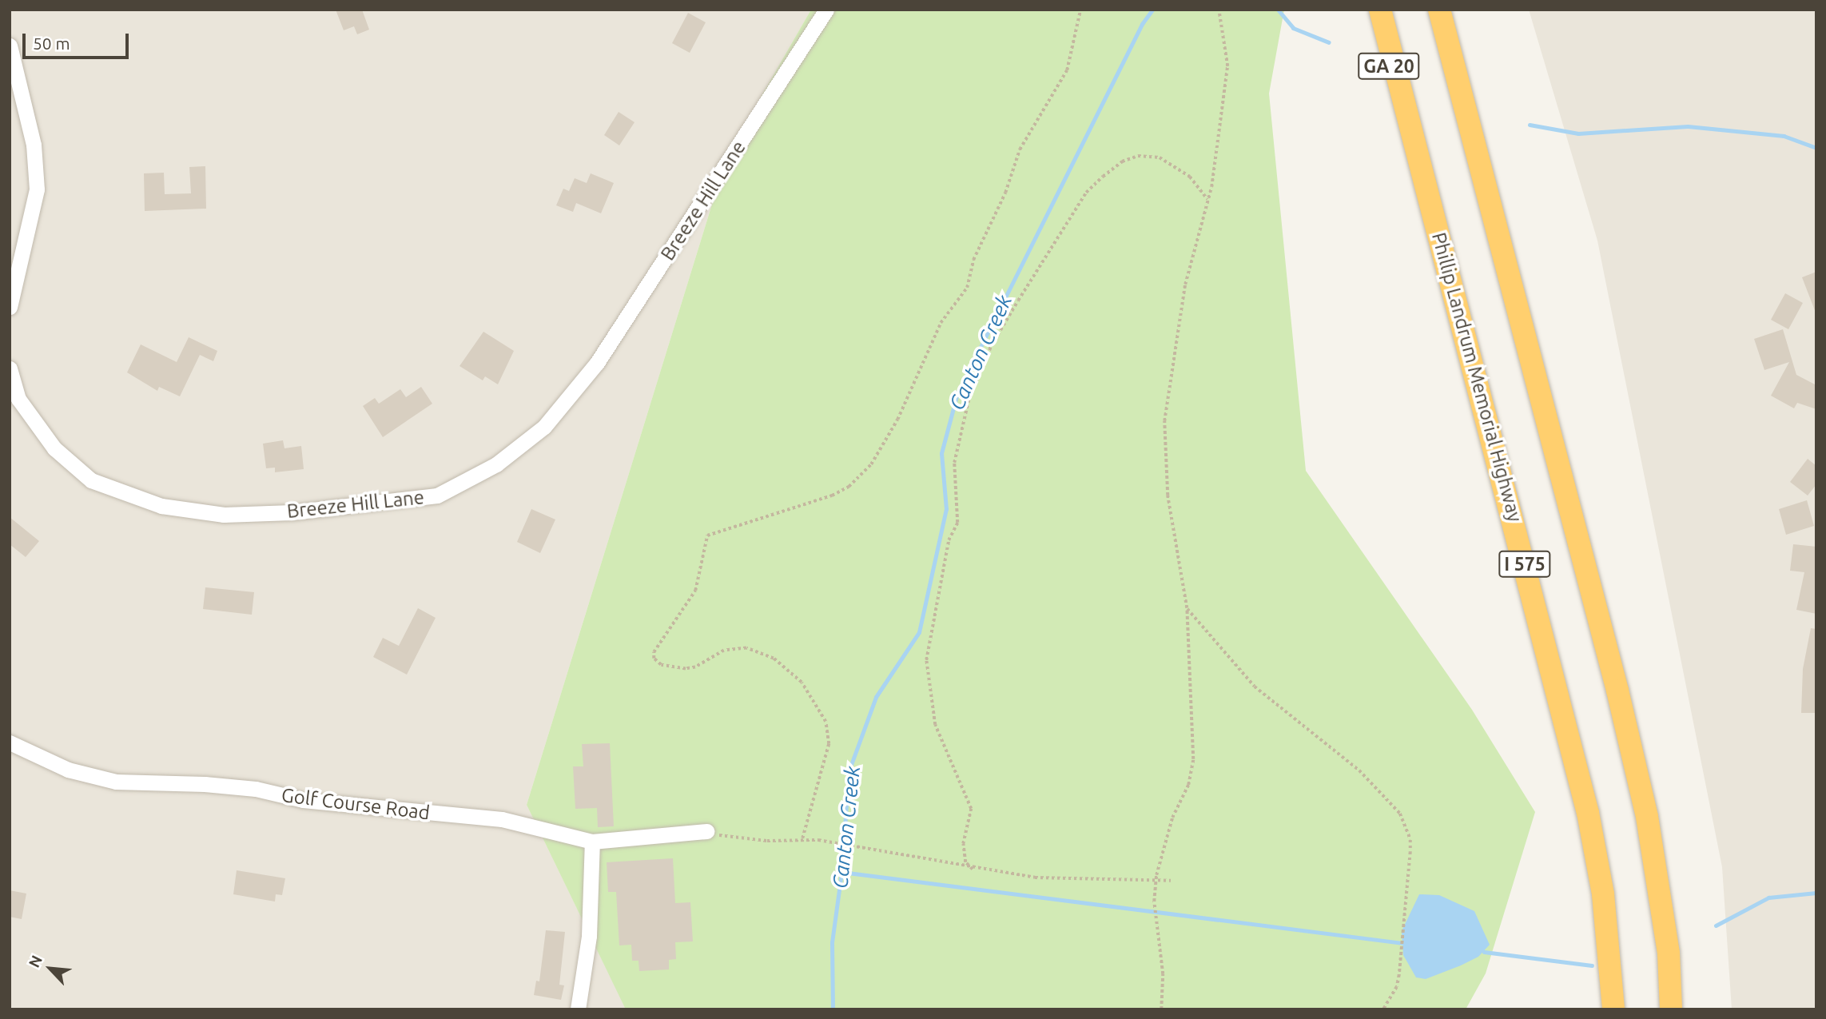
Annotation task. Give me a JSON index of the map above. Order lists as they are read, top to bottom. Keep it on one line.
{"streets":{"highway":["GA 20","Phillip Landrum Memorial Highway","I 575"],"street":["Breeze Hill Lane","Golf Course Road"]},"crossings":[["GA 20","Phillip Landrum Memorial Highway"]],"water":["Canton Creek"],"scale_bar":"50 m","north":"top left"}
